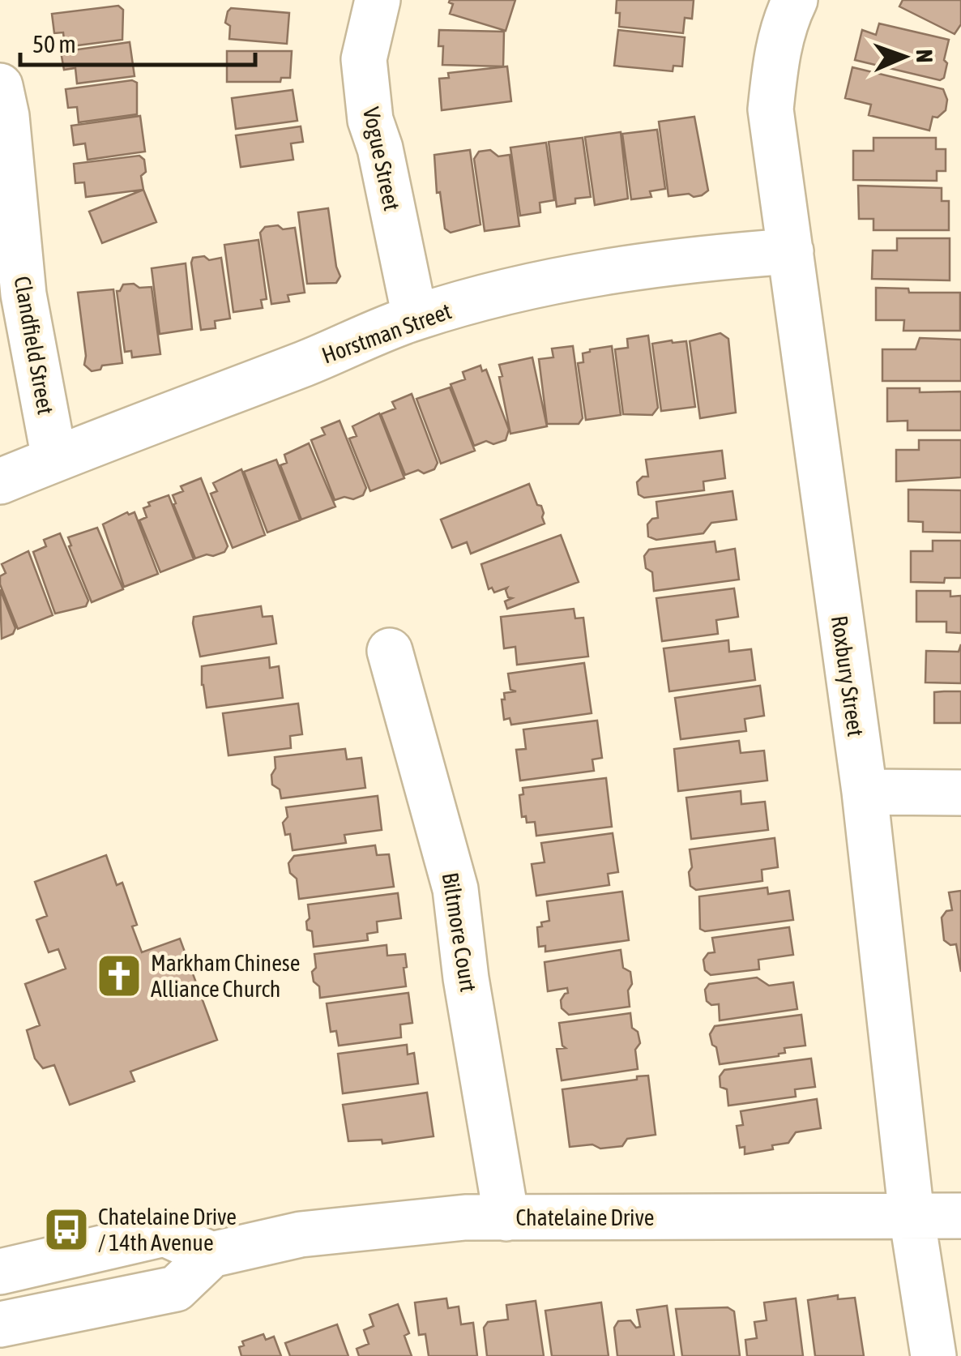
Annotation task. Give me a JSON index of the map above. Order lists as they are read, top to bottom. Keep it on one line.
{"streets":{"street":["Vogue Street","Horstman Street","Clandfield Street","Roxbury Street","Biltmore Court","Chatelaine Drive"]},"crossings":[["Vogue Street","Horstman Street"],["Horstman Street","Clandfield Street"],["Horstman Street","Roxbury Street"],["Roxbury Street","Chatelaine Drive"],["Biltmore Court","Chatelaine Drive"]],"places":{"church":["Markham Chinese Alliance Church"],"bus stop":["Chatelaine Drive / 14th Avenue"]},"scale_bar":"50 m","north":"right"}
